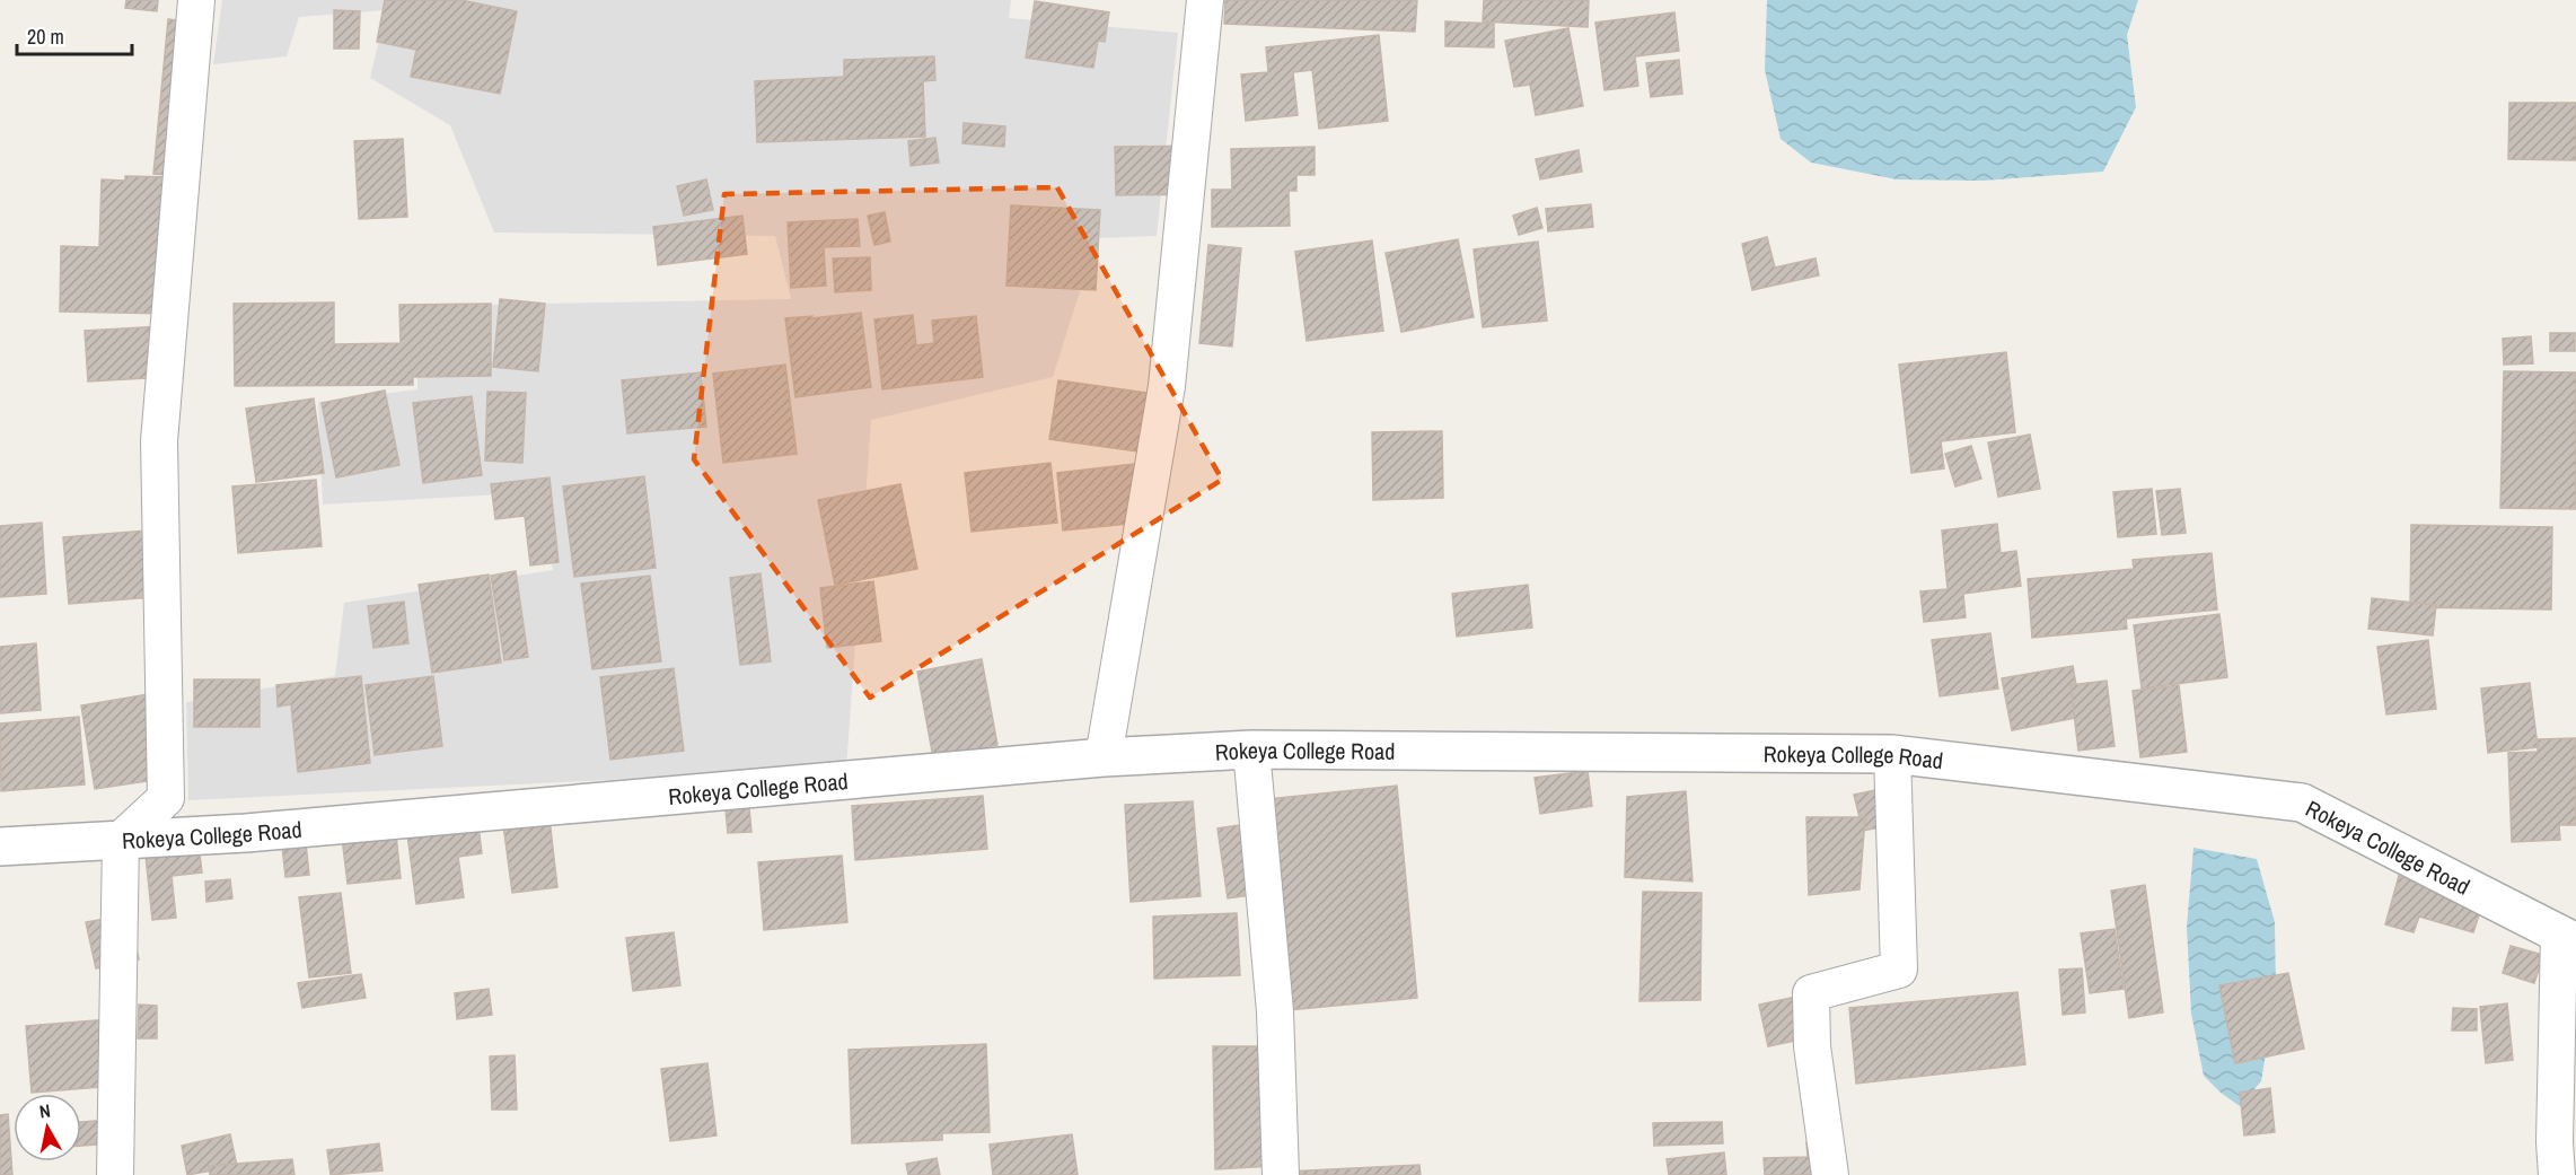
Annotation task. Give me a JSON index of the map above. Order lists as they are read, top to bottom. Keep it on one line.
{"streets":{"street":["Rokeya College Road"]},"scale_bar":"20 m","north":"top"}
